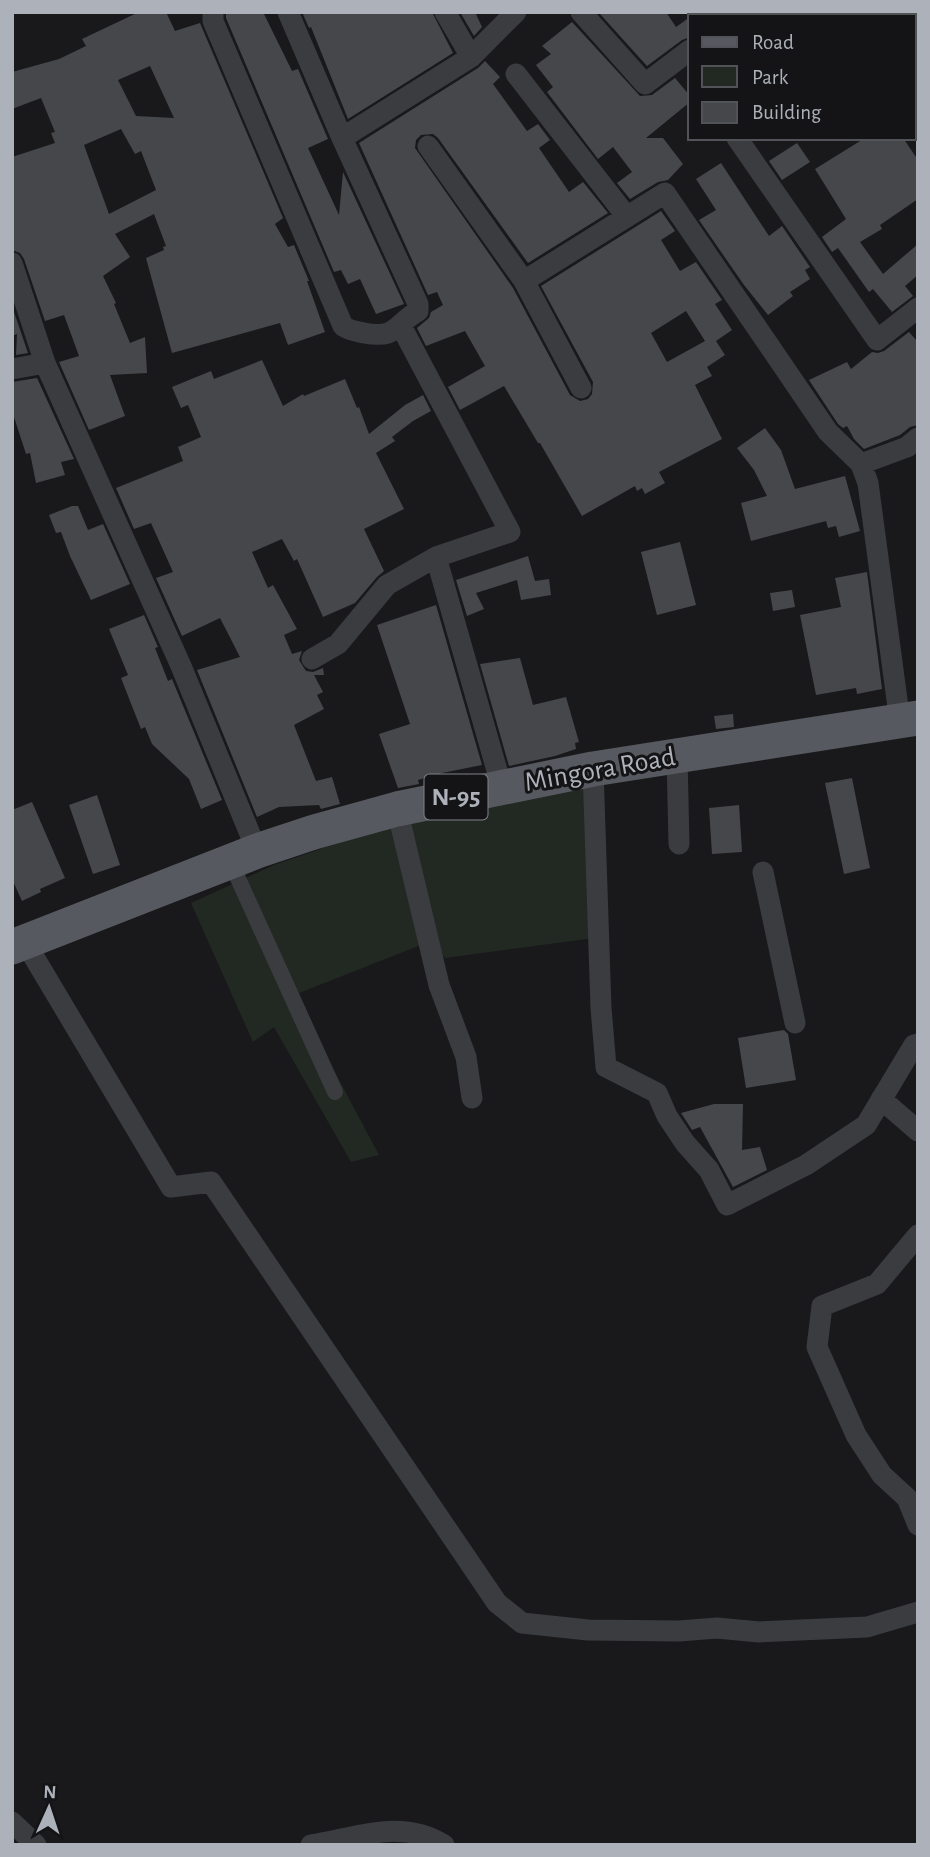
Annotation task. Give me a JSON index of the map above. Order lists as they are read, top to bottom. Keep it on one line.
{"streets":{"main road":["Mingora Road","N-95"]},"legend":["Road","Park","Building"],"north":"top"}
